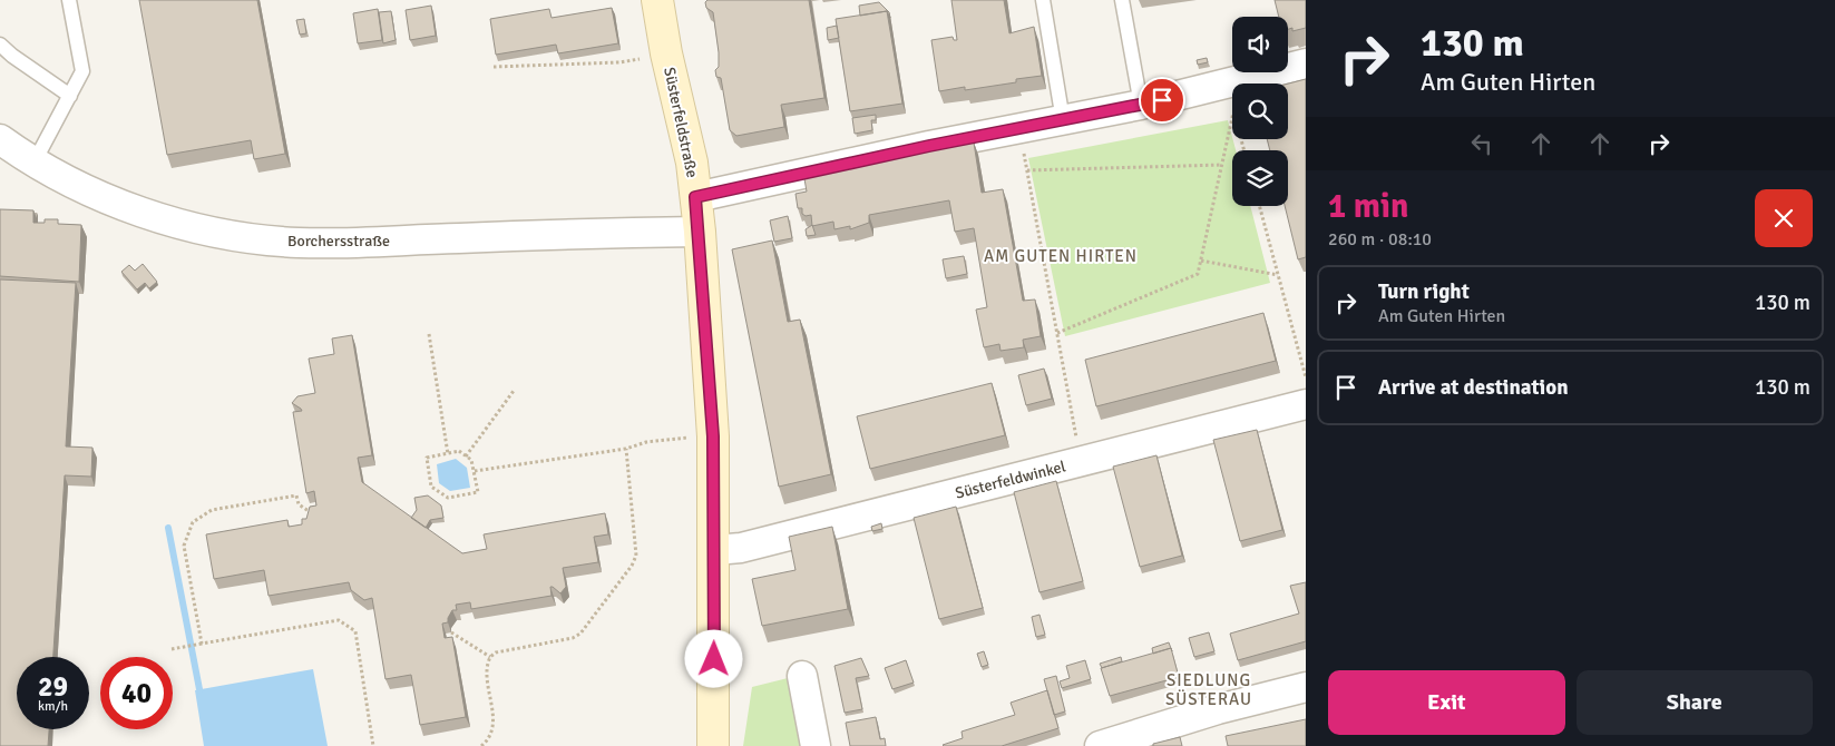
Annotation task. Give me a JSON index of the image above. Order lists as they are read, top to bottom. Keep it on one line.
{"streets":{"street":["Süsterfeldstraße","Borchersstraße","Süsterfeldwinkel"]},"crossings":[["Süsterfeldstraße","Borchersstraße"],["Süsterfeldstraße","Süsterfeldwinkel"]],"districts":["AM GUTEN HIRTEN","SIEDLUNG SÜSTERAU"],"page":{"turn":["130 m","Am Guten Hirten"],"heading":["1 min","260 m · 08:10"],"list":[{"name":"Turn right","note":"Am Guten Hirten","value":"130 m"},{"name":"Arrive at destination","value":"130 m"}],"speed":"29 km/h","limit":"40","buttons":["Exit","Share"]}}
